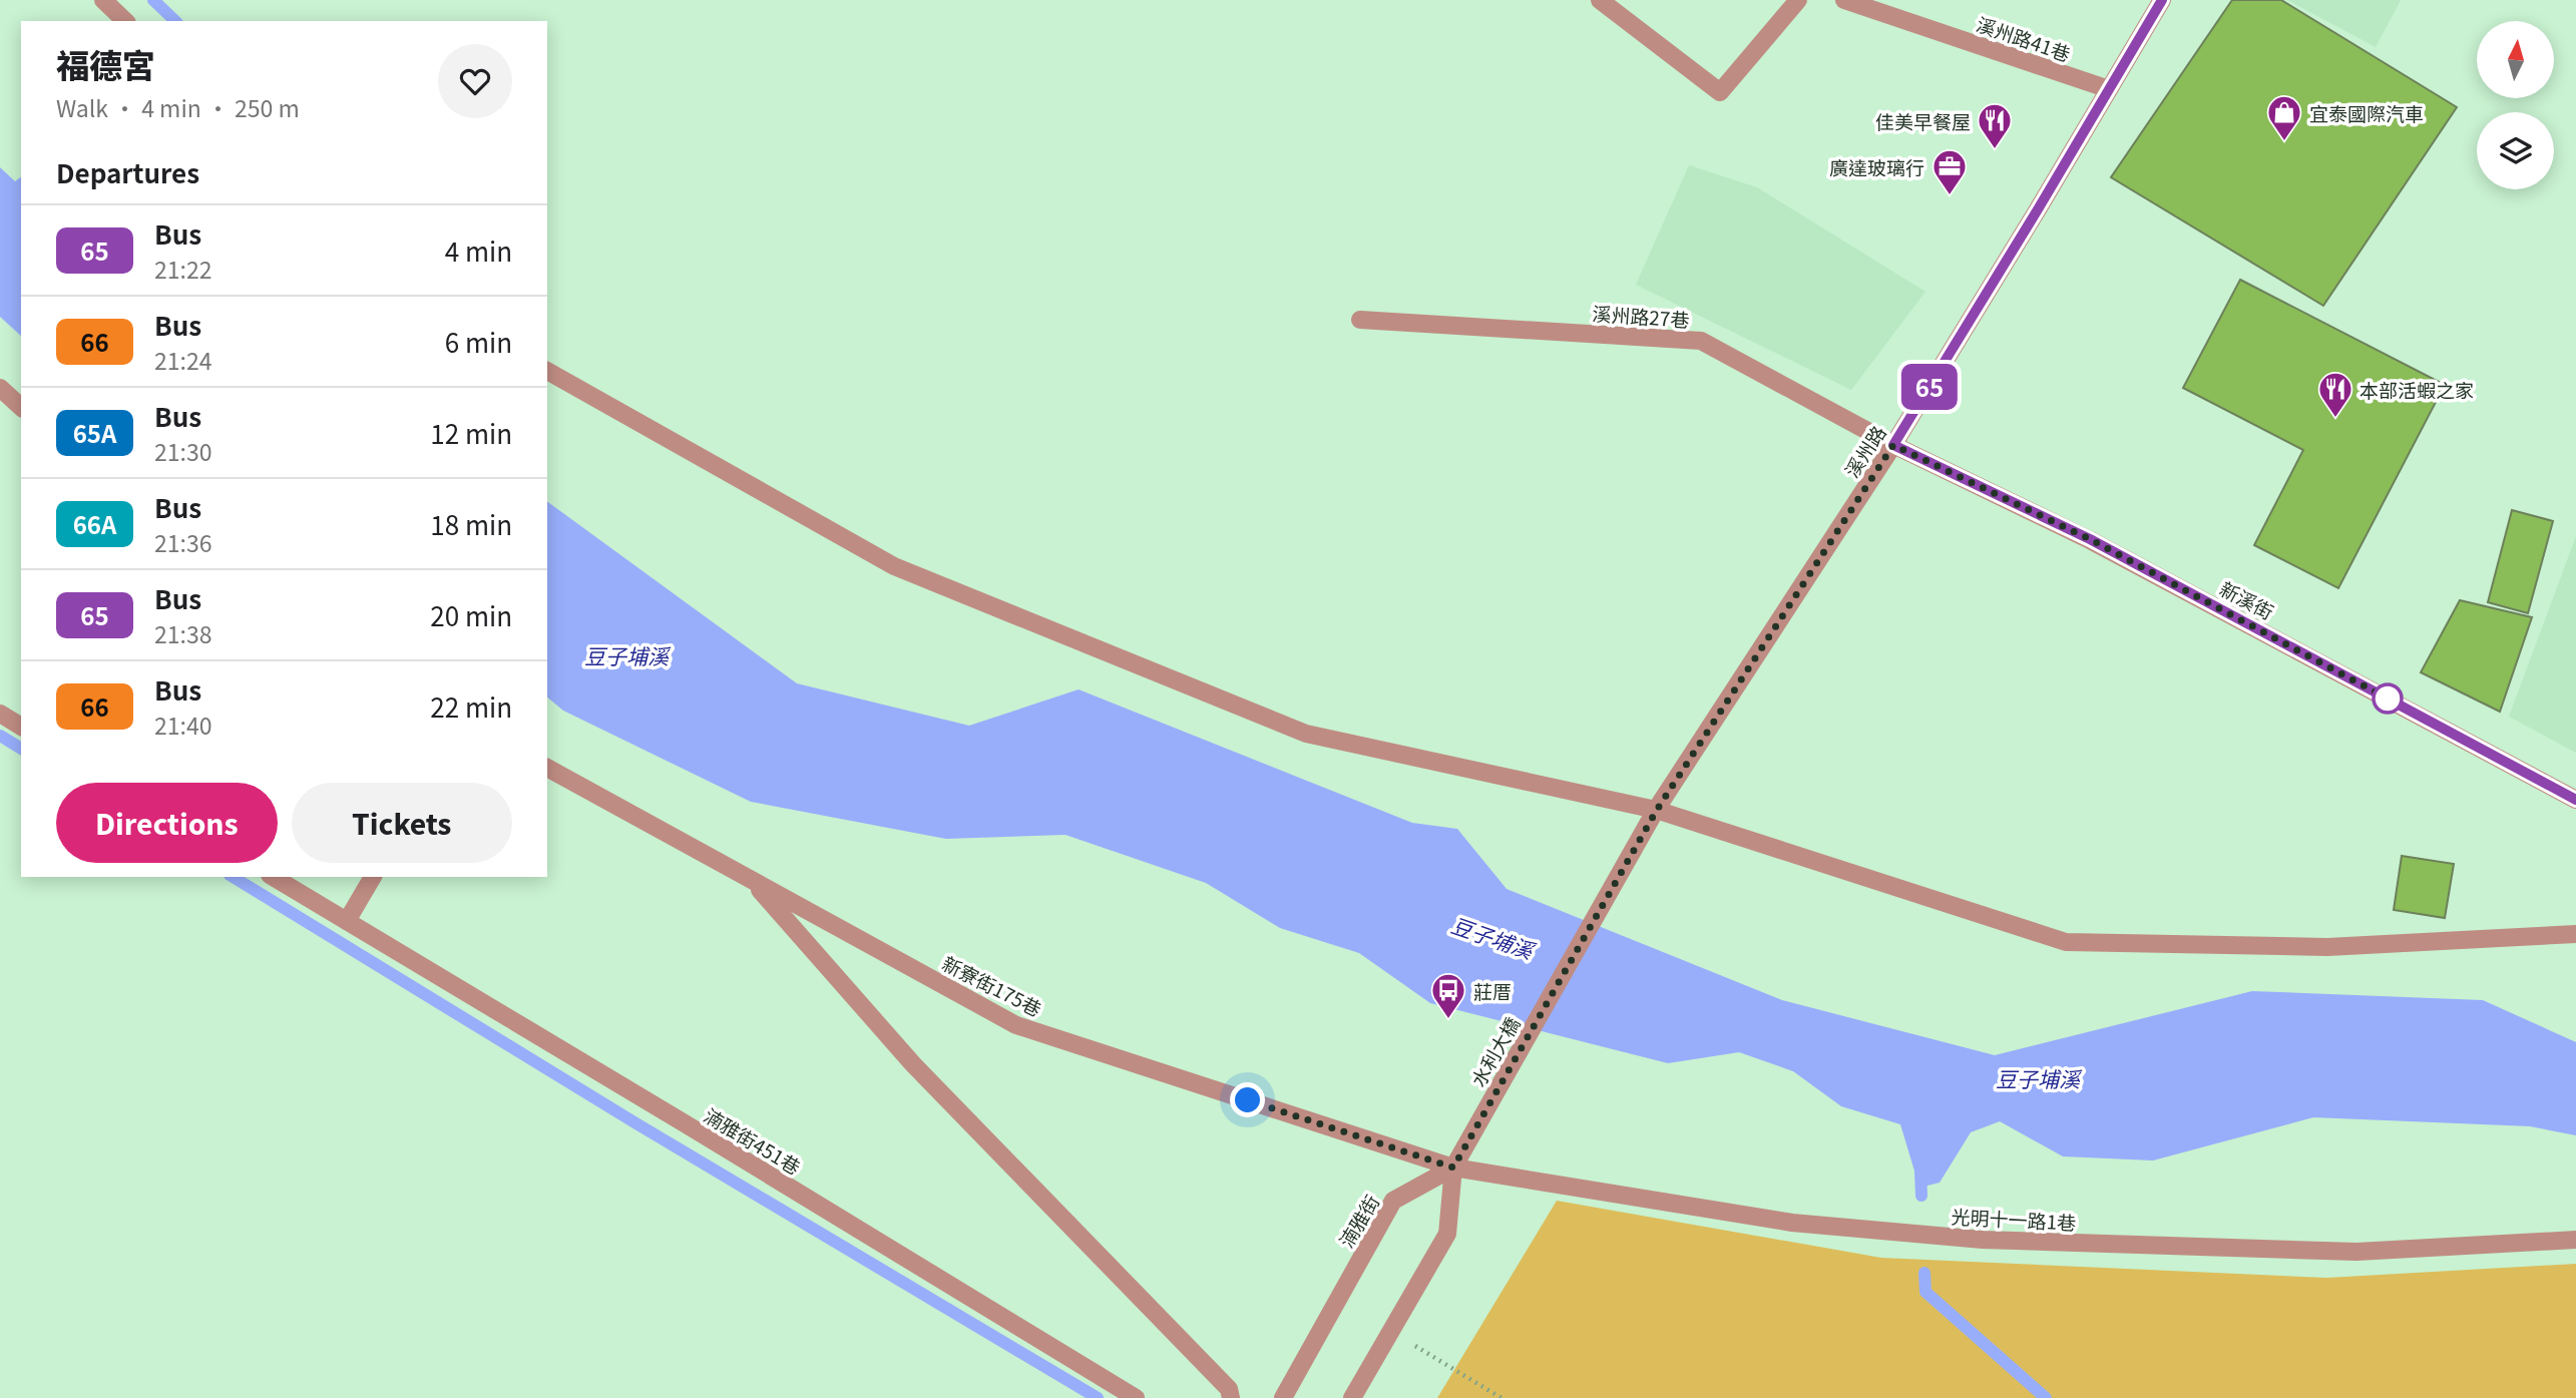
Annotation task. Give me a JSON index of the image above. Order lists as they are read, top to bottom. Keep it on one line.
{"streets":{"street":["溪州路41巷","溪州路27巷","溪州路","新溪街","新寮街175巷","水利大橋","湳雅街451巷","光明十一路1巷","湳雅街"]},"crossings":[["溪州路41巷","溪州路"],["溪州路27巷","溪州路"],["溪州路27巷","新溪街"],["溪州路","新溪街"],["溪州路","水利大橋"],["新寮街175巷","水利大橋"],["新寮街175巷","光明十一路1巷"],["新寮街175巷","湳雅街"],["水利大橋","光明十一路1巷"],["水利大橋","湳雅街"],["光明十一路1巷","湳雅街"]],"water":["豆子埔溪"],"places":{"shop":["宜泰國際汽車"],"restaurant":["佳美早餐屋","本部活蝦之家"],"office":["廣達玻璃行"],"bus stop":["莊厝"]},"lines":["bus line 65"],"north":"top","page":{"on_map":"65","heading":[["福德宮","Walk · 4 min · 250 m"],"Departures"],"list":[{"mark":"65","name":"Bus","note":"21:22","value":"4 min"},{"mark":"66","name":"Bus","note":"21:24","value":"6 min"},{"mark":"65A","name":"Bus","note":"21:30","value":"12 min"},{"mark":"66A","name":"Bus","note":"21:36","value":"18 min"},{"mark":"65","name":"Bus","note":"21:38","value":"20 min"},{"mark":"66","name":"Bus","note":"21:40","value":"22 min"}],"buttons":["Directions","Tickets"]}}
